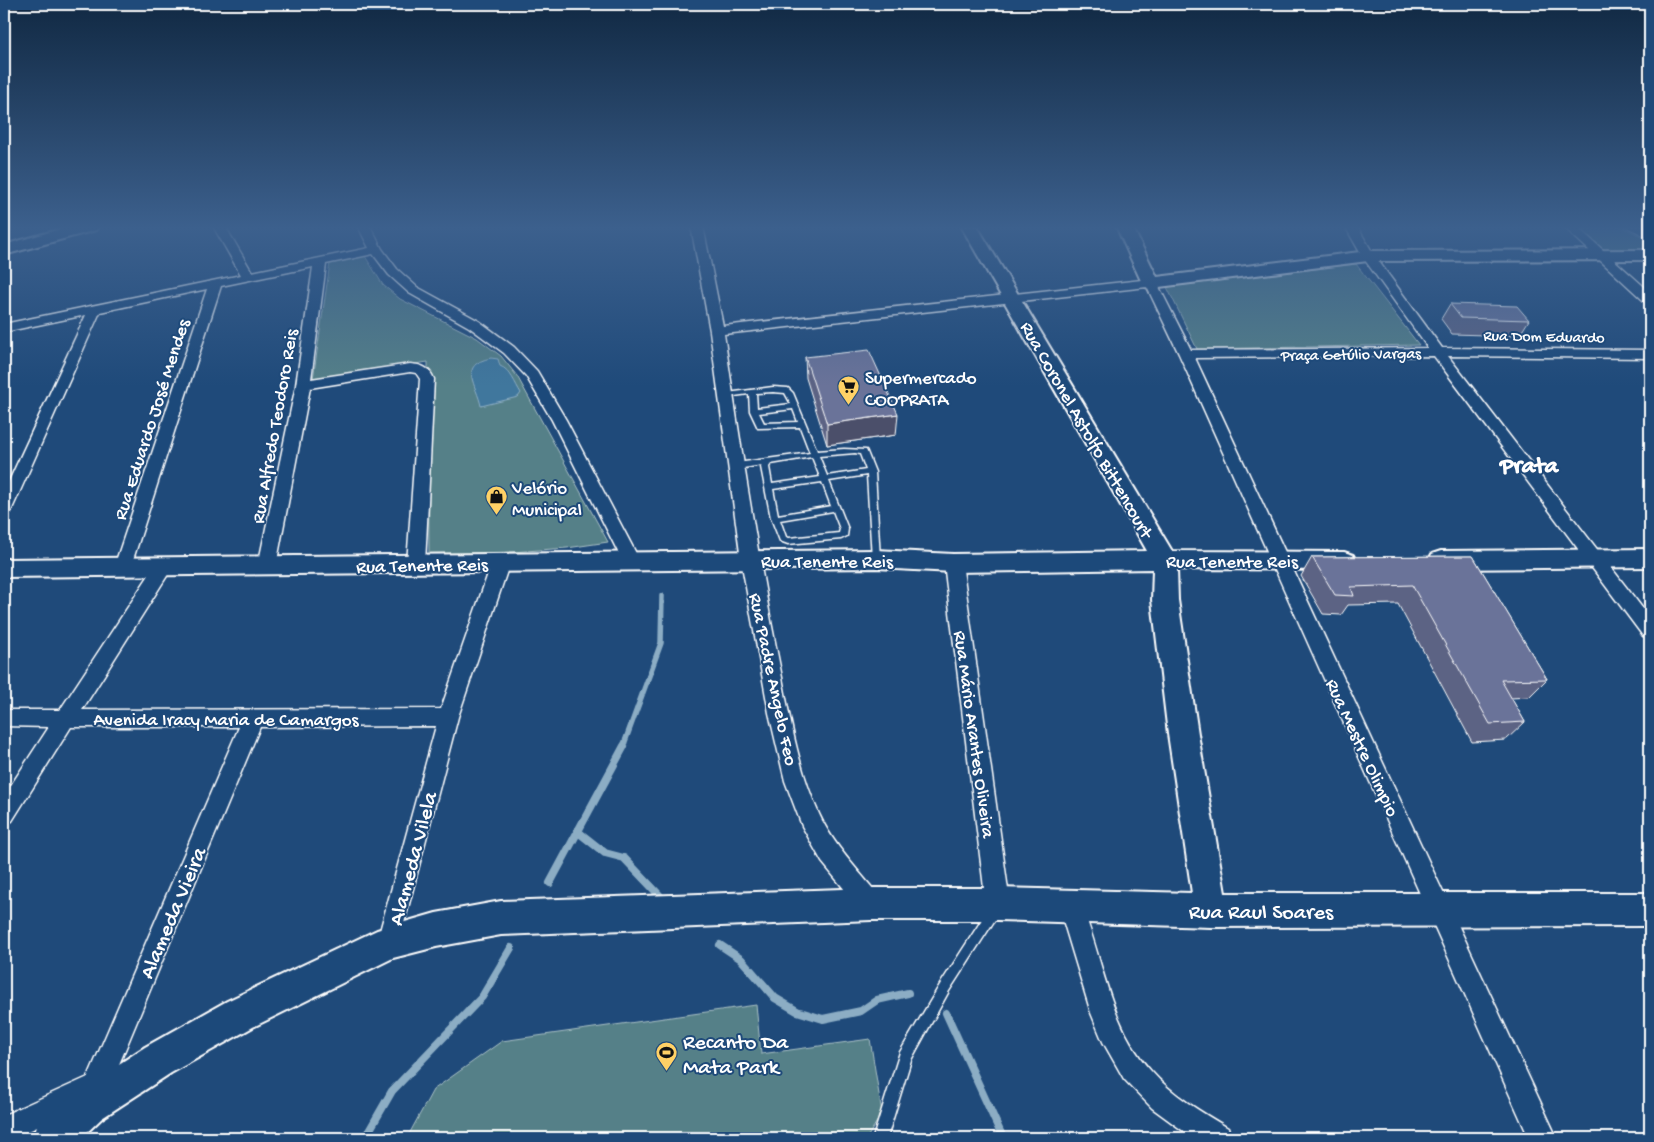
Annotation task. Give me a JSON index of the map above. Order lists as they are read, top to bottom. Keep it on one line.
{"streets":{"street":["Rua Dom Eduardo","Praça Getúlio Vargas","Rua Eduardo José Mendes","Rua Alfredo Teodoro Reis","Rua Coronel Astolfo Bittencourt","Rua Tenente Reis","Rua Padre Angelo Feo","Avenida Iracy Maria de Camargos","Rua Mário Arantes Oliveira","Rua Mestre Olimpio","Alameda Vilela","Rua Raul Soares","Alameda Vieira"]},"crossings":[["Rua Dom Eduardo","Praça Getúlio Vargas"],["Praça Getúlio Vargas","Rua Mestre Olimpio"],["Rua Eduardo José Mendes","Rua Tenente Reis"],["Rua Alfredo Teodoro Reis","Rua Tenente Reis"],["Rua Coronel Astolfo Bittencourt","Rua Tenente Reis"],["Rua Coronel Astolfo Bittencourt","Rua Raul Soares"],["Rua Tenente Reis","Rua Padre Angelo Feo"],["Rua Tenente Reis","Rua Mário Arantes Oliveira"],["Rua Tenente Reis","Rua Mestre Olimpio"],["Rua Tenente Reis","Alameda Vilela"],["Rua Padre Angelo Feo","Rua Raul Soares"],["Avenida Iracy Maria de Camargos","Alameda Vilela"],["Avenida Iracy Maria de Camargos","Alameda Vieira"],["Rua Mário Arantes Oliveira","Rua Raul Soares"],["Rua Mestre Olimpio","Rua Raul Soares"],["Alameda Vilela","Rua Raul Soares"],["Alameda Vilela","Alameda Vieira"]],"districts":["Prata"],"places":{"supermarket":["Supermercado COOPRATA"],"shop":["Velório Municipal"],"sports":["Recanto Da Mata Park"]}}
